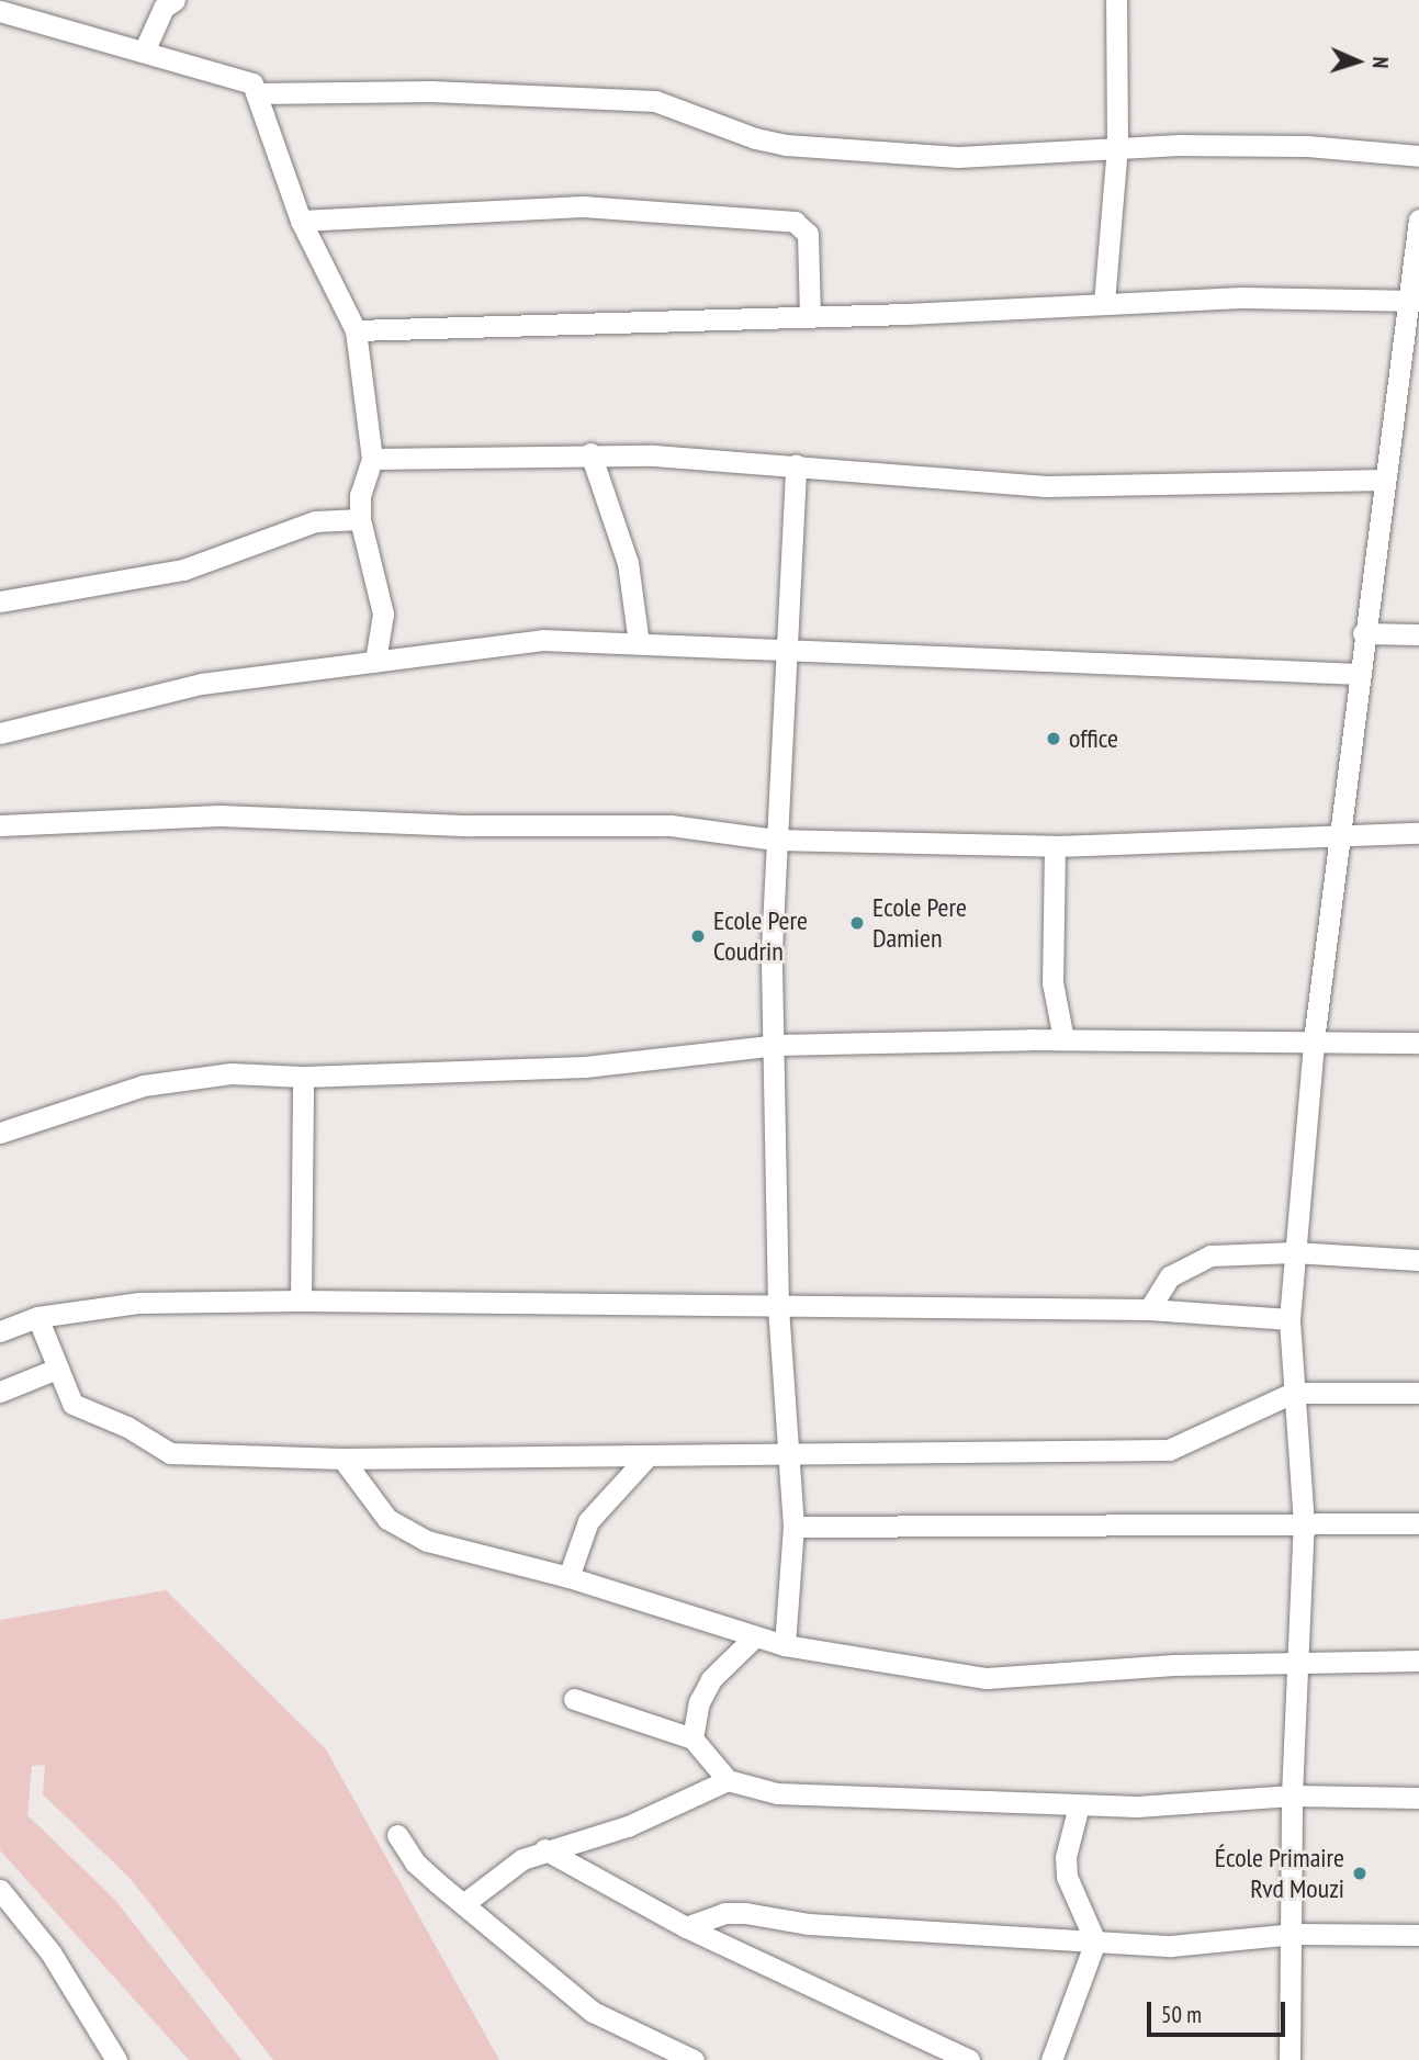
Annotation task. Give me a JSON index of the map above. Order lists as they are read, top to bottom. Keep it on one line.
{"places":["office","Ecole Pere Damien","Ecole Pere Coudrin","École Primaire Rvd Mouzi"],"scale_bar":"50 m","north":"right"}
